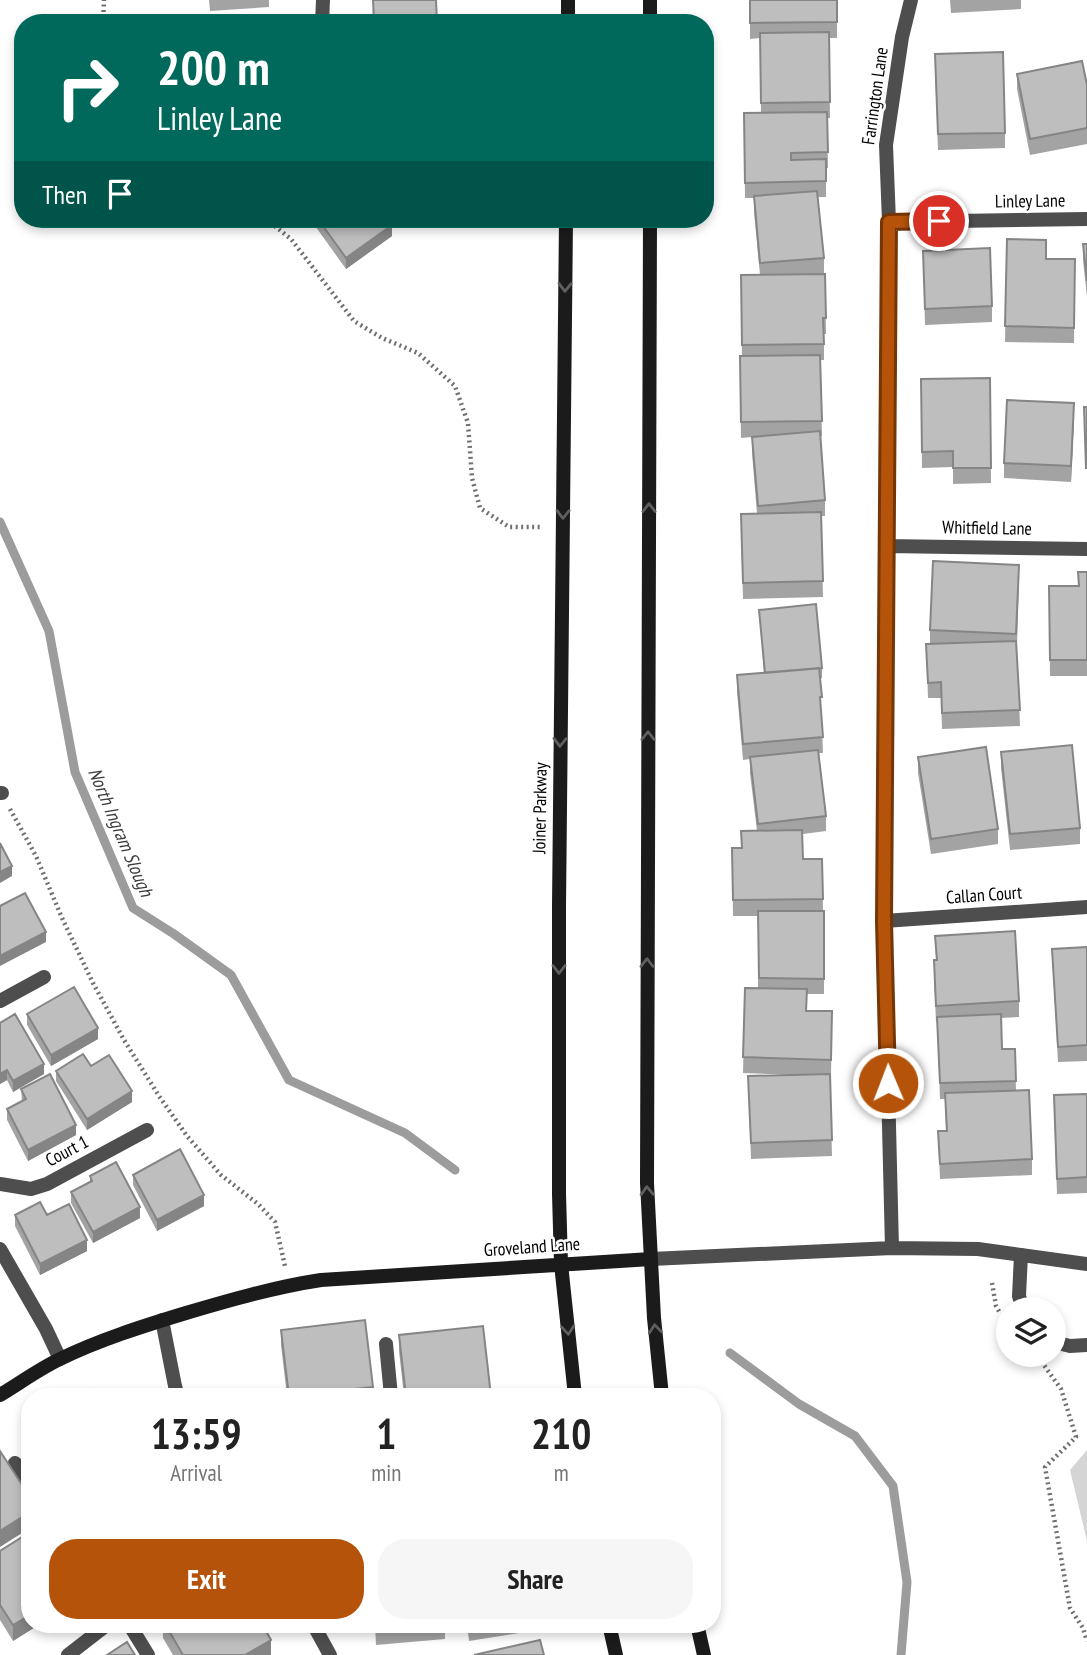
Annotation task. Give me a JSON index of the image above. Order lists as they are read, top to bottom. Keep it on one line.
{"streets":{"main road":["Joiner Parkway","Groveland Lane"],"street":["Farrington Lane","Linley Lane","Whitfield Lane","Callan Court","Court 1"]},"crossings":[["Farrington Lane","Linley Lane"],["Farrington Lane","Whitfield Lane"],["Farrington Lane","Callan Court"],["Farrington Lane","Groveland Lane"],["Joiner Parkway","Groveland Lane"]],"water":["North Ingram Slough"],"page":{"turn":["200 m","Linley Lane"],"then":"Then","eta":["13:59","Arrival","1","min","210","m"],"buttons":["Exit","Share"]}}
